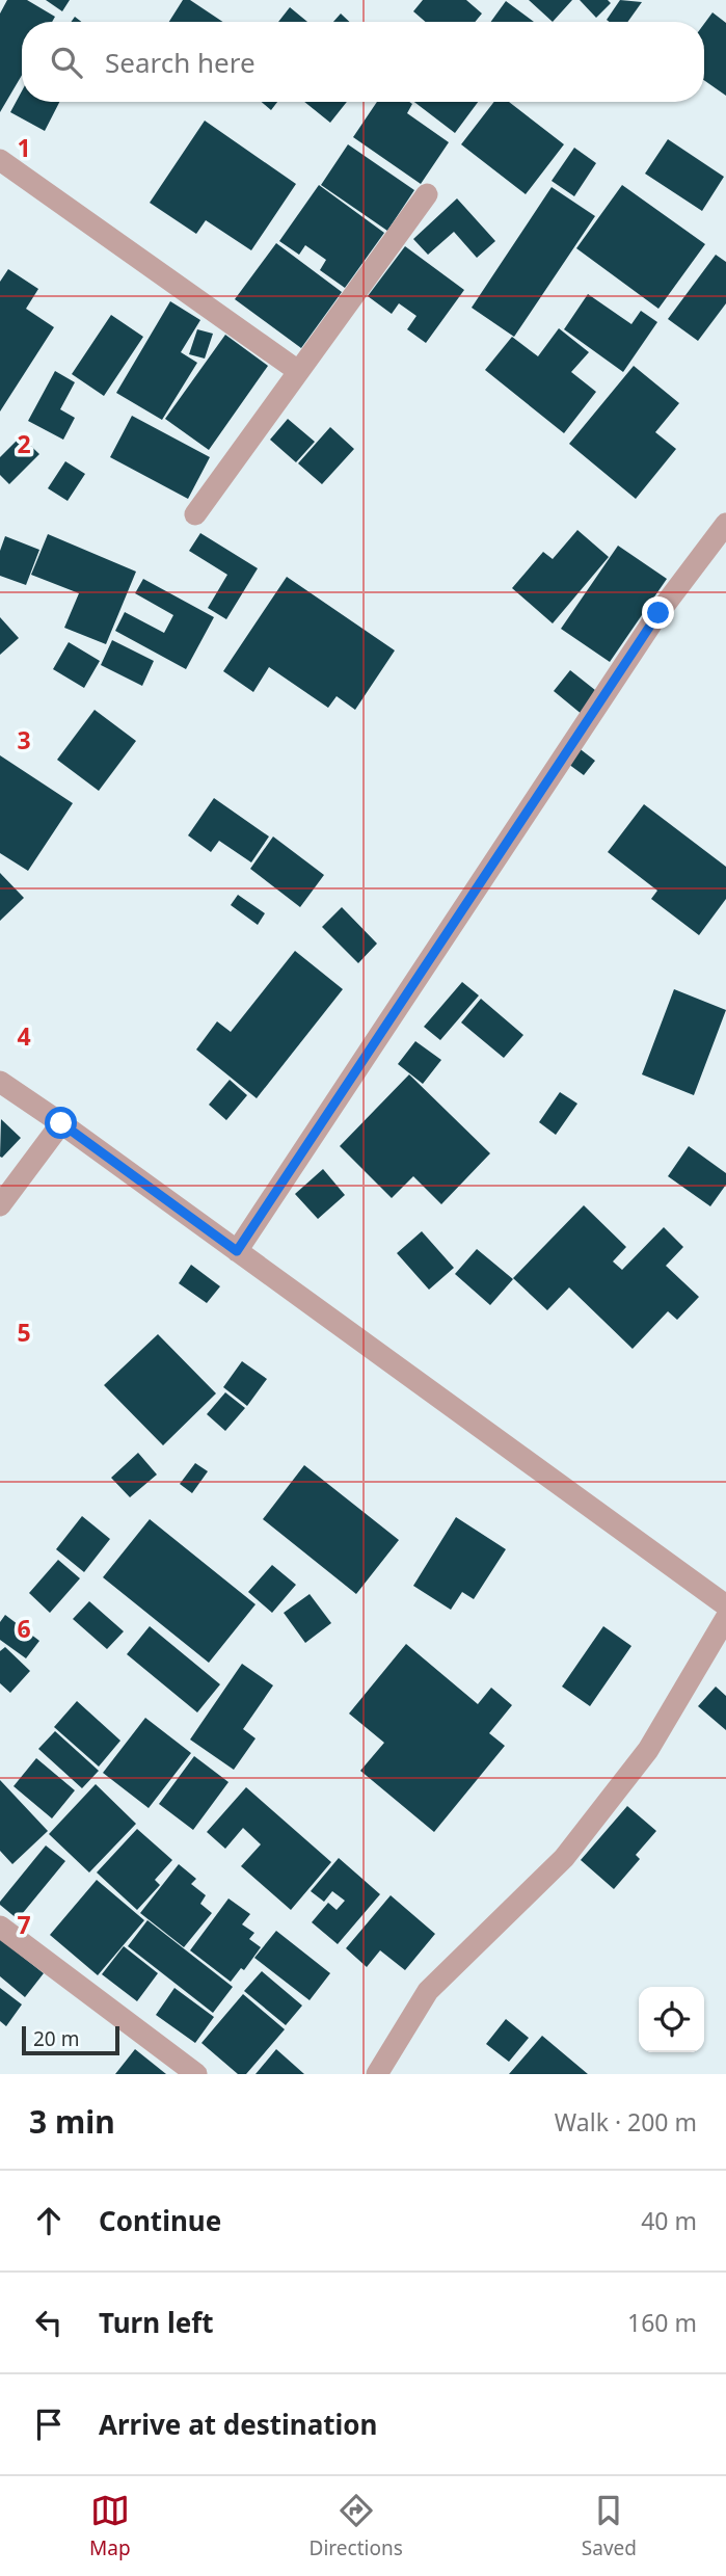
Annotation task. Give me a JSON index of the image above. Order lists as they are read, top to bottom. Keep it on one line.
{"scale_bar":"20 m","page":{"search":"Search here","scale":"20 m","heading":["3 min","Walk · 200 m"],"list":[["Continue","40 m"],["Turn left","160 m"],"Arrive at destination"],"nav":["Map","Directions","Saved"]},"grid":{"rows":["1","2","3","4","5","6","7"]}}
